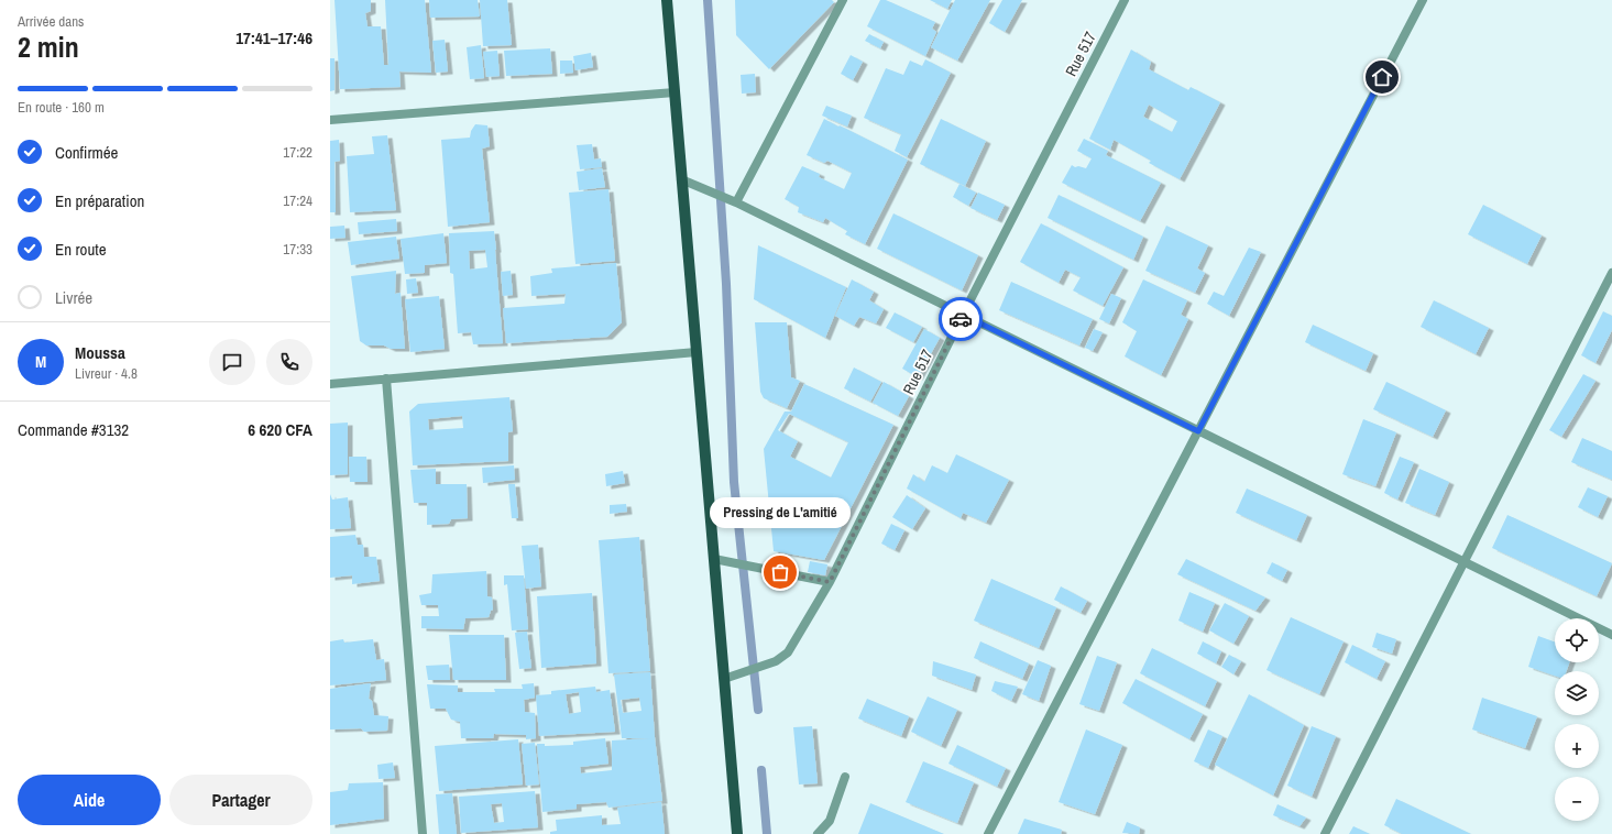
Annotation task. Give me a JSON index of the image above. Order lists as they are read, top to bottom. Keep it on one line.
{"streets":{"street":["Rue 517"]},"places":["Pressing de L'amitié"],"page":{"heading":["2 min","Arrivée dans","17:41–17:46"],"panel":["Moussa","Livreur · 4.8","Commande #3132","6 620 CFA"],"bar":"En route · 160 m","list":[["Confirmée","17:22"],["En préparation","17:24"],["En route","17:33"],"Livrée"],"round":"M","bubble":"Pressing de L'amitié","map_buttons":["+","−"],"buttons":["Aide","Partager"]}}
